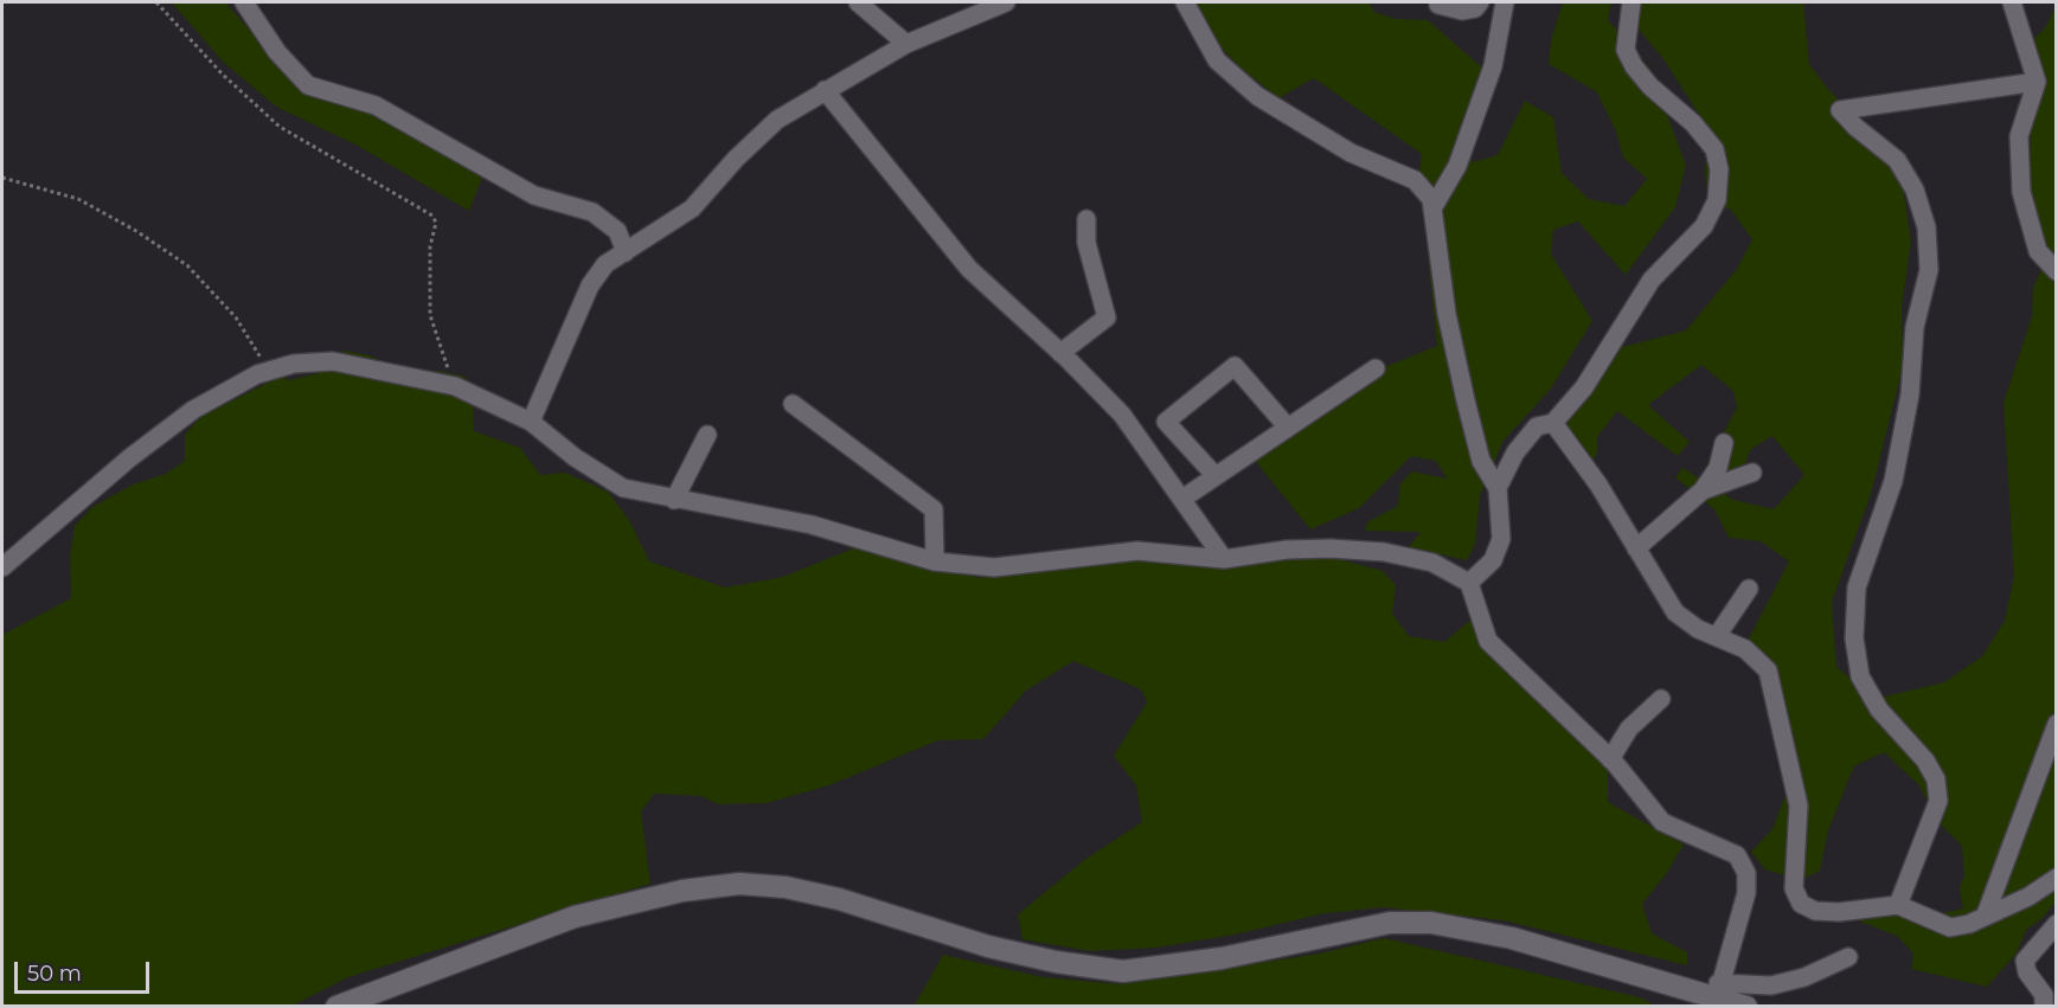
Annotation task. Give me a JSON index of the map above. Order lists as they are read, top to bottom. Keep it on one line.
{"scale_bar":"50 m"}
